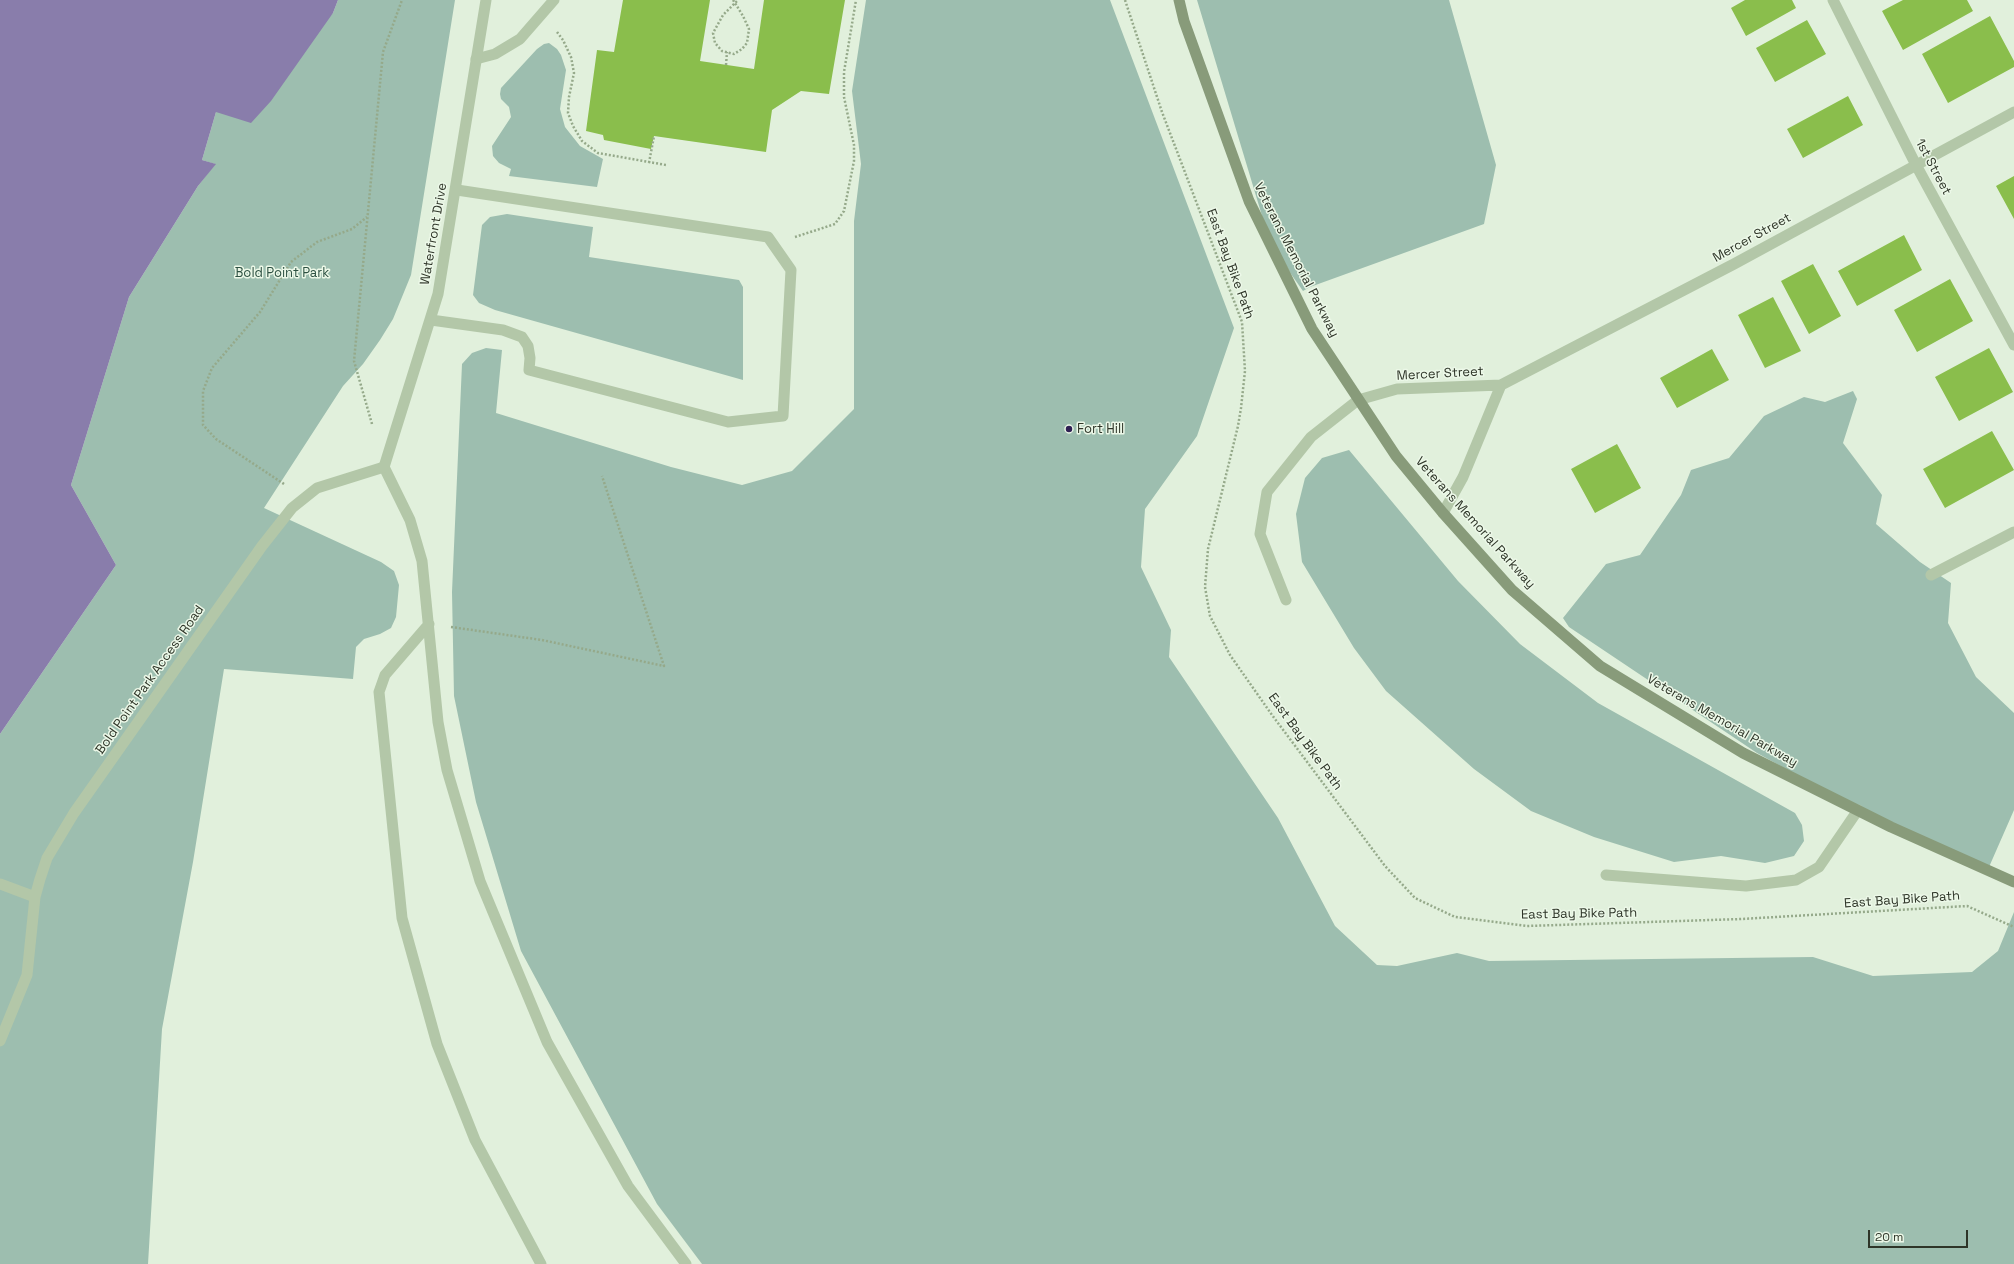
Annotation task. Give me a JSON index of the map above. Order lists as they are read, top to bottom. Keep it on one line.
{"streets":{"main road":["Veterans Memorial Parkway"],"street":["1st Street","Waterfront Drive","Mercer Street","Bold Point Park Access Road"],"path":["East Bay Bike Path"]},"crossings":[["1st Street","Mercer Street"],["Waterfront Drive","Bold Point Park Access Road"],["Mercer Street","Veterans Memorial Parkway"]],"parks":["Bold Point Park"],"places":["Fort Hill"],"scale_bar":"20 m"}
